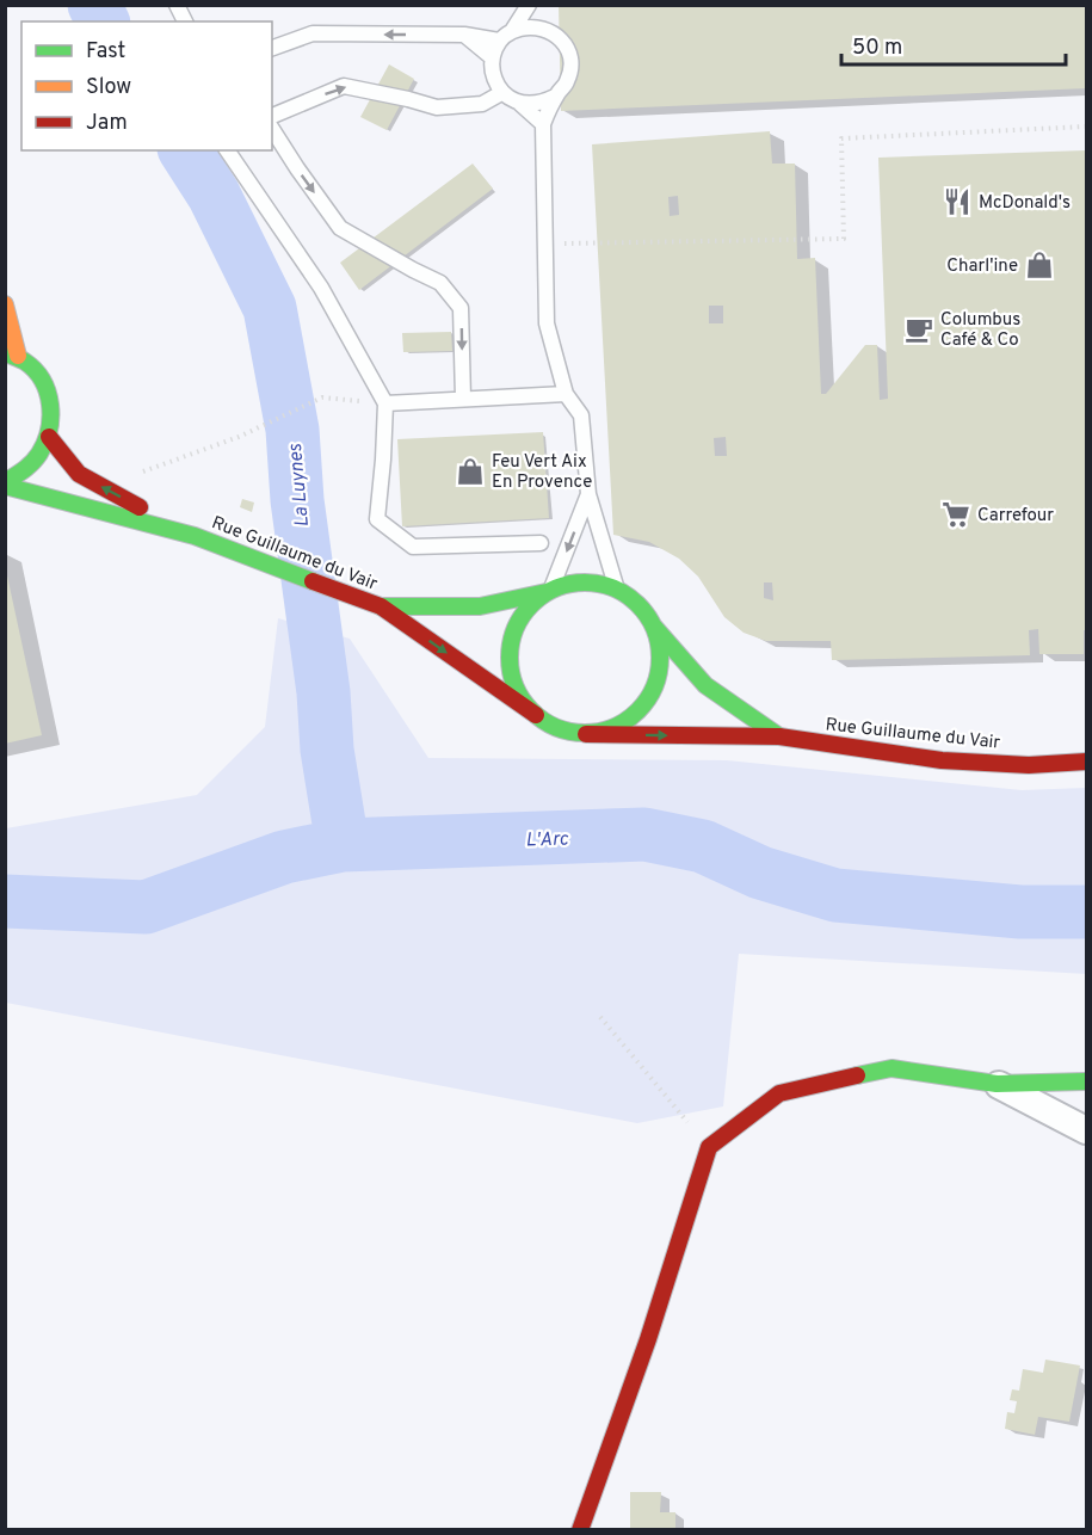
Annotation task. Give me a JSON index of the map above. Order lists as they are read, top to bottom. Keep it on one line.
{"streets":{"main road":["Rue Guillaume du Vair"]},"water":["La Luynes","L'Arc"],"places":{"restaurant":["McDonald's"],"shop":["Charl'ine","Feu Vert Aix En Provence"],"cafe":["Columbus Café & Co"],"supermarket":["Carrefour"]},"legend":["Fast","Slow","Jam"],"scale_bar":"50 m"}
